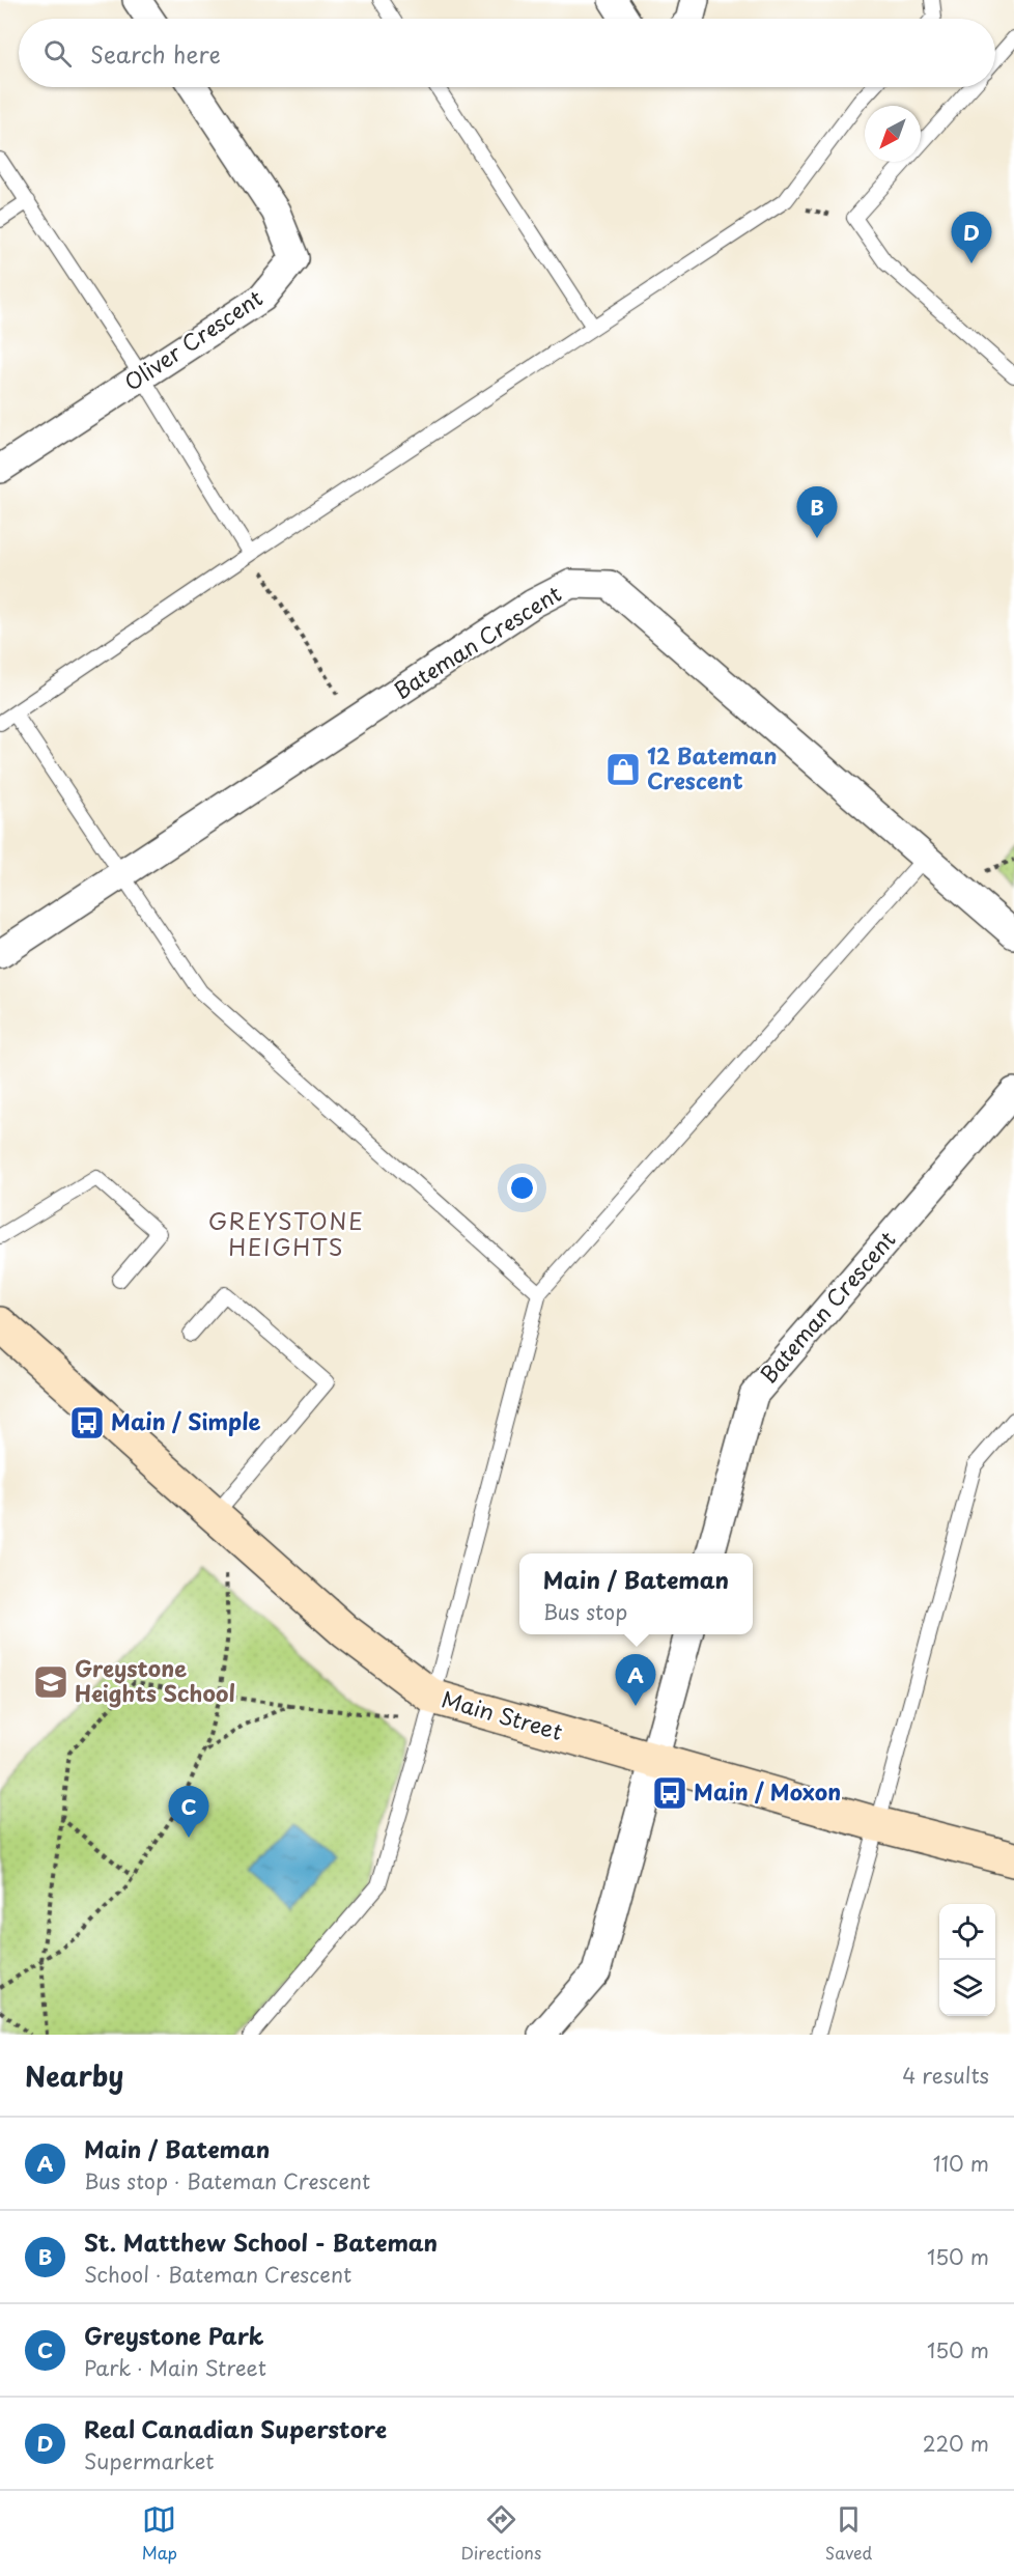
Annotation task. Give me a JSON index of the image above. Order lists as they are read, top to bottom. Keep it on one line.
{"streets":{"street":["Oliver Crescent","Bateman Crescent","Main Street"]},"districts":["GREYSTONE HEIGHTS"],"places":{"shop":["12 Bateman Crescent"],"bus stop":["Main / Simple","Main / Moxon"],"school or university":["Greystone Heights School"]},"north":"bottom left","page":{"search":"Search here","pins":["D","B","A","C"],"popup":["Main / Bateman","Bus stop"],"heading":["Nearby","4 results"],"list":[{"mark":"A","name":"Main / Bateman","note":"Bus stop · Bateman Crescent","value":"110 m"},{"mark":"B","name":"St. Matthew School - Bateman","note":"School · Bateman Crescent","value":"150 m"},{"mark":"C","name":"Greystone Park","note":"Park · Main Street","value":"150 m"},{"mark":"D","name":"Real Canadian Superstore","note":"Supermarket","value":"220 m"}],"nav":["Map","Directions","Saved"]}}
